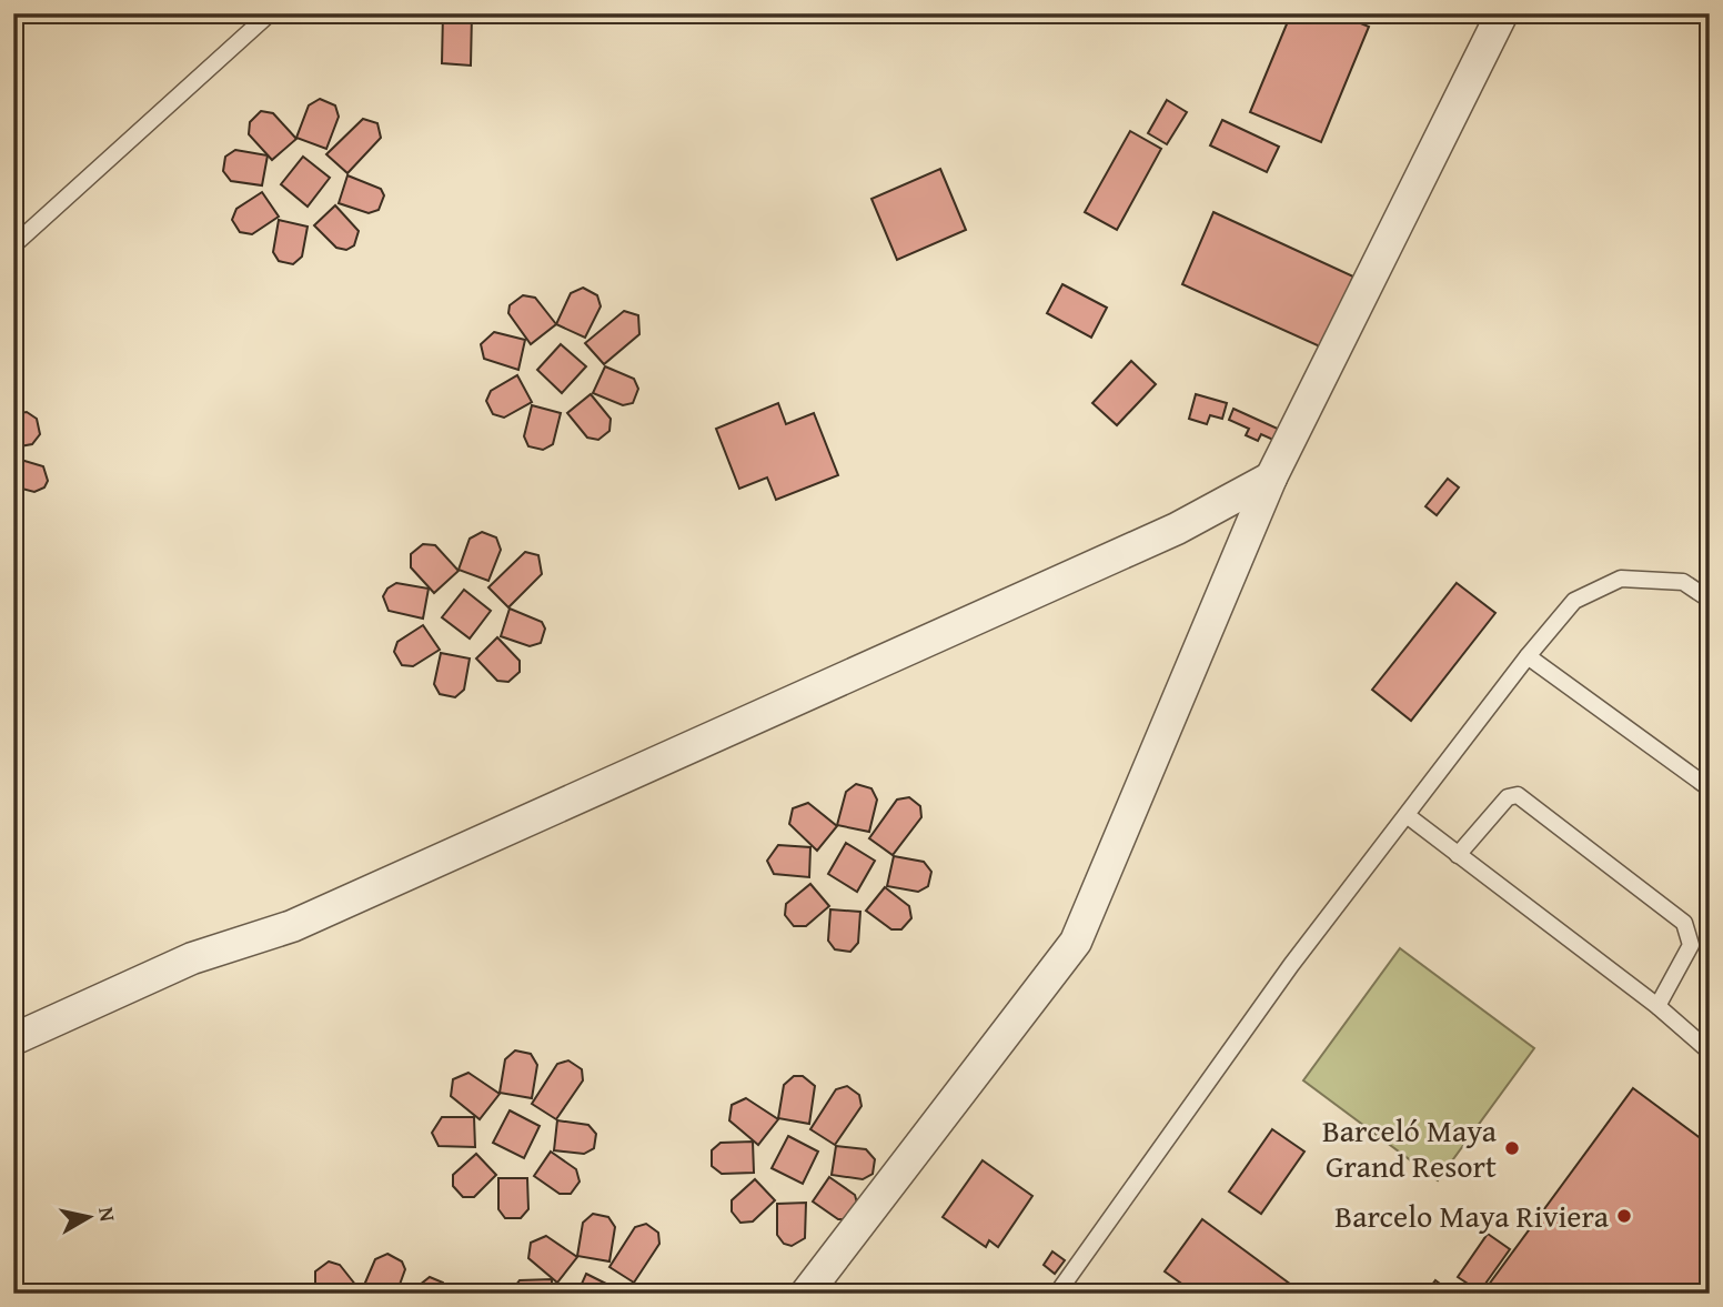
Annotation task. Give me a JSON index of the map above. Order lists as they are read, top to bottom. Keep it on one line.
{"places":["Barceló Maya Grand Resort","Barcelo Maya Riviera"],"north":"right"}
